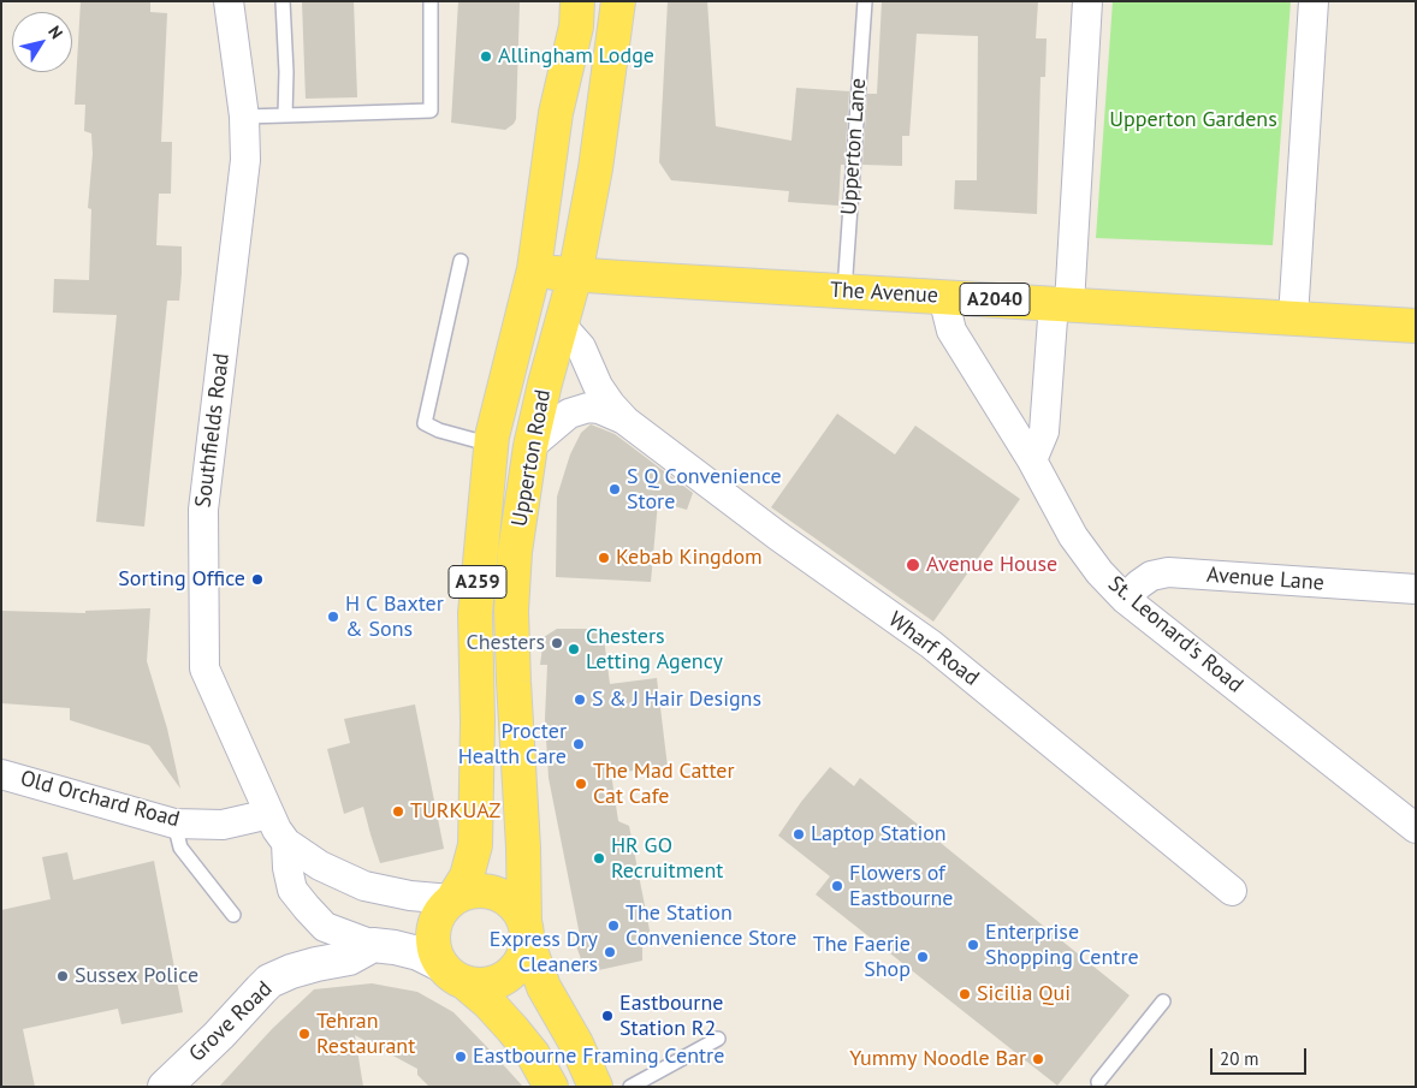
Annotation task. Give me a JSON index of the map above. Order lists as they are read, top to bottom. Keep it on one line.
{"streets":{"main road":["The Avenue","A2040","Upperton Road","A259"],"street":["Southfields Road","Avenue Lane","St. Leonard's Road","Wharf Road","Old Orchard Road","Grove Road"],"lane":["Upperton Lane"]},"crossings":[["Upperton Lane","The Avenue"],["The Avenue","Upperton Road"],["The Avenue","St. Leonard's Road"],["Southfields Road","Upperton Road"],["Southfields Road","A259"],["Southfields Road","Old Orchard Road"],["Southfields Road","Grove Road"],["Upperton Road","A259"],["Upperton Road","Wharf Road"],["Avenue Lane","St. Leonard's Road"]],"parks":["Upperton Gardens"],"places":["Allingham Lodge","S Q Convenience Store","Kebab Kingdom","Avenue House","Sorting Office","H C Baxter & Sons","Chesters","Chesters Letting Agency","S & J Hair Designs","Procter Health Care","The Mad Catter Cat Cafe","TURKUAZ","Laptop Station","HR GO Recruitment","Flowers of Eastbourne","The Station Convenience Store","Enterprise Shopping Centre","Express Dry Cleaners","The Faerie Shop","Sussex Police","Sicilia Qui","Eastbourne Station R2","Tehran Restaurant","Eastbourne Framing Centre","Yummy Noodle Bar"],"scale_bar":"20 m","north":"top right"}
